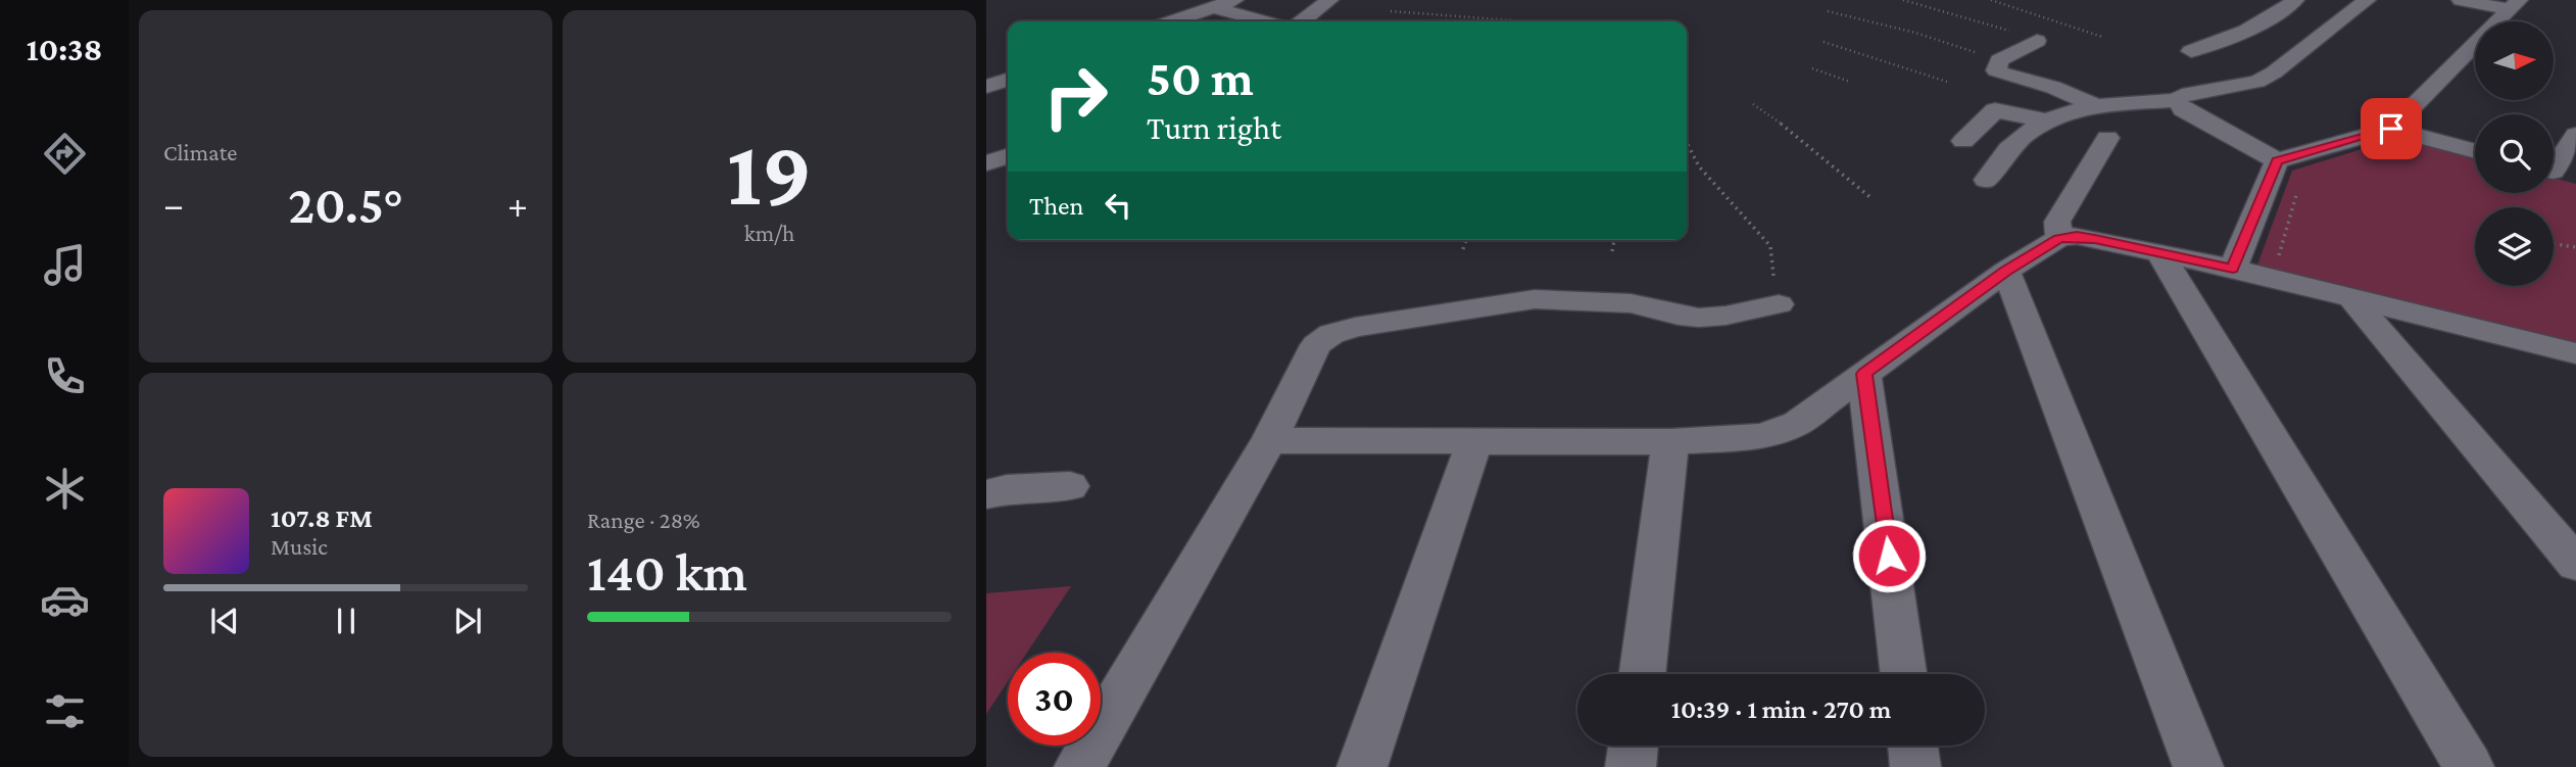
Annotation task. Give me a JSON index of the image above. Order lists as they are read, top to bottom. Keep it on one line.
{"north":"right","page":{"tabs":"10:38","tile":["Climate",["19","km/h"],["Range · 28%","140 km"]],"turn":["50 m","Turn right"],"then":"Then","heat":["−","20.5°","+"],"song":["107.8 FM","Music"],"limit":"30","trip":"10:39 · 1 min · 270 m"}}
